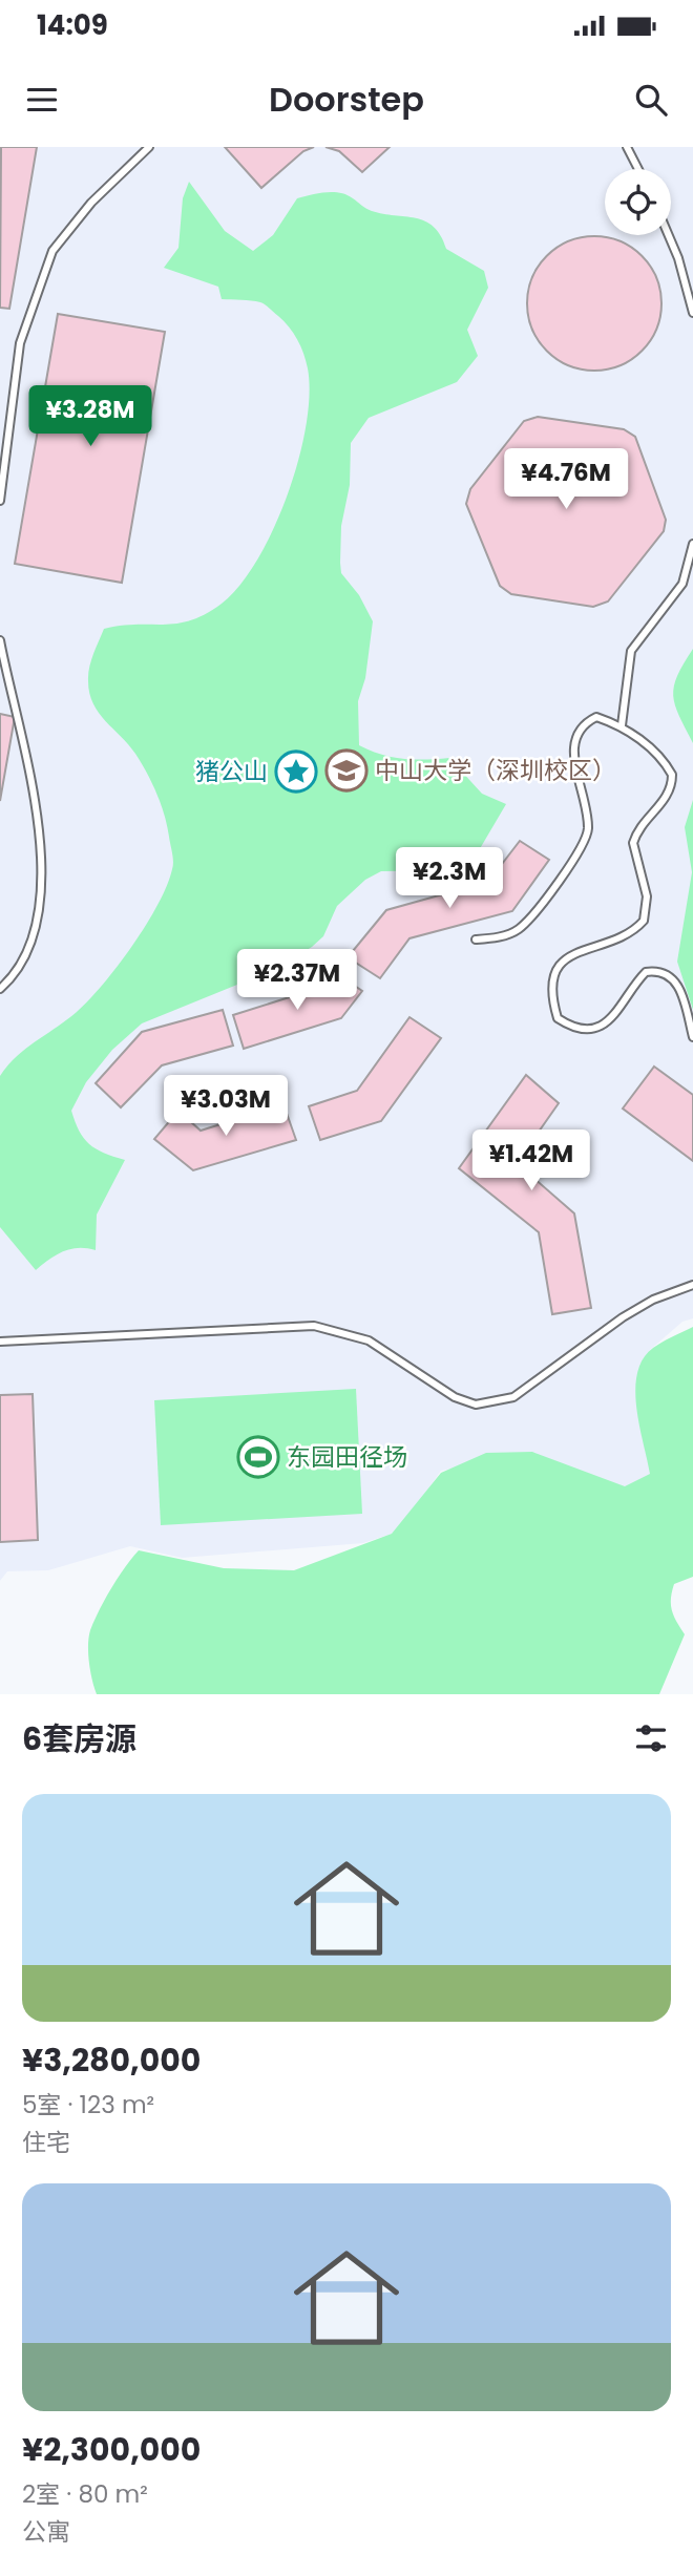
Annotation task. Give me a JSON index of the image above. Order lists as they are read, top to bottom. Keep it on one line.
{"places":{"school or university":["中山大学（深圳校区）"],"place":["猪公山"],"sports":["东园田径场"]},"page":{"status":"14:09","header":"Doorstep","price":["¥3.28M","¥4.76M","¥2.3M","¥2.37M","¥3.03M","¥1.42M"],"heading":"6套房源","list":[{"name":"¥3,280,000","note":"5室 · 123 m² · 住宅"},{"name":"¥2,300,000","note":"2室 · 80 m² · 公寓"}]}}
